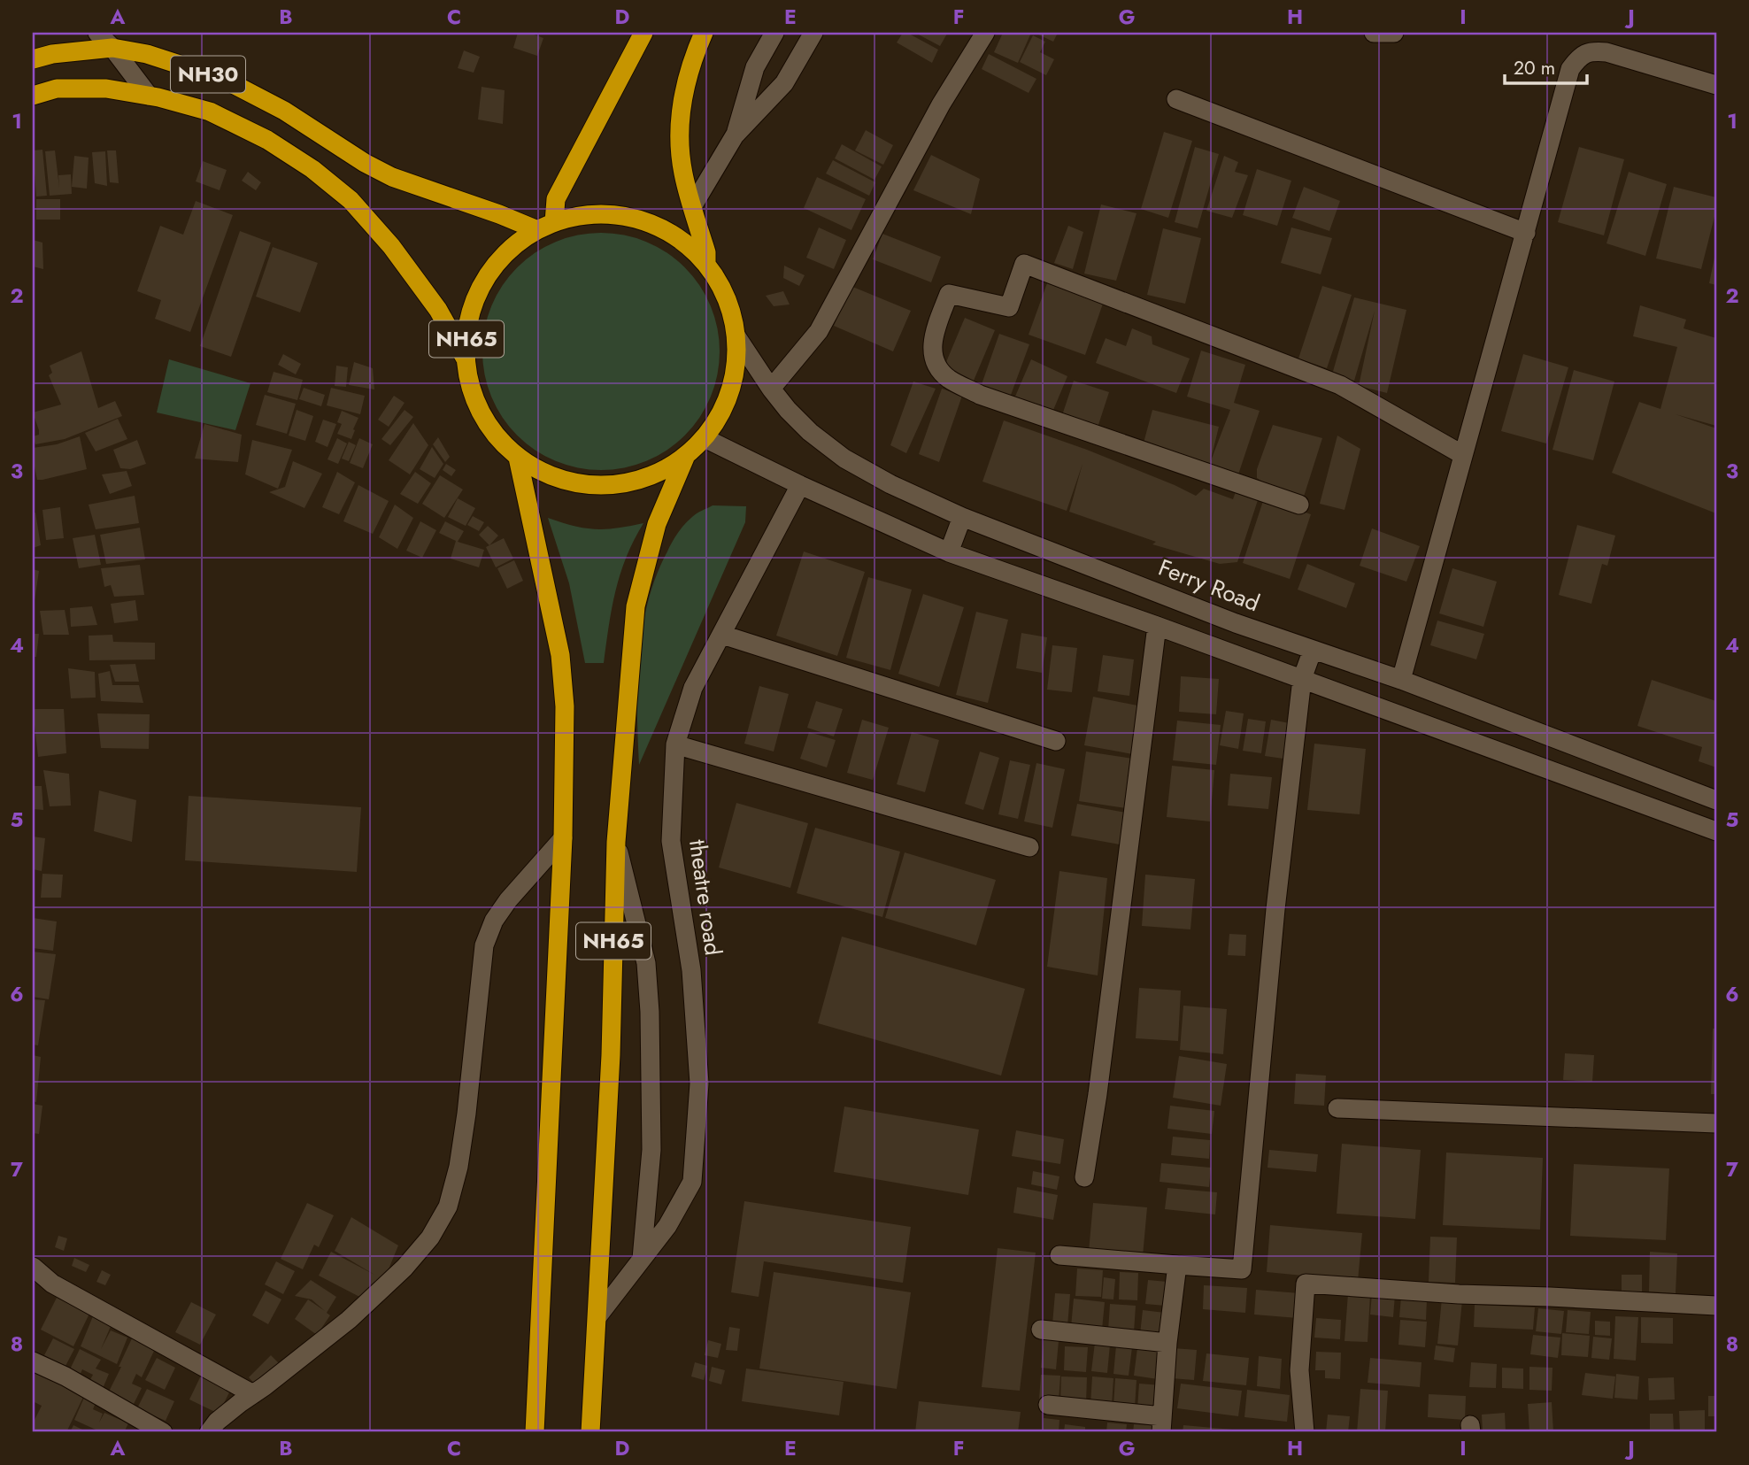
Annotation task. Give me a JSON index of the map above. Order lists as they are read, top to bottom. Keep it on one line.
{"streets":{"highway":["NH30","NH65"],"street":["Ferry Road","theatre road"]},"crossings":[["NH30","NH65"],["NH65","Ferry Road"],["NH65","theatre road"]],"scale_bar":"20 m","grid":{"columns":["A","B","C","D","E","F","G","H","I","J"],"rows":["1","2","3","4","5","6","7","8"]}}
